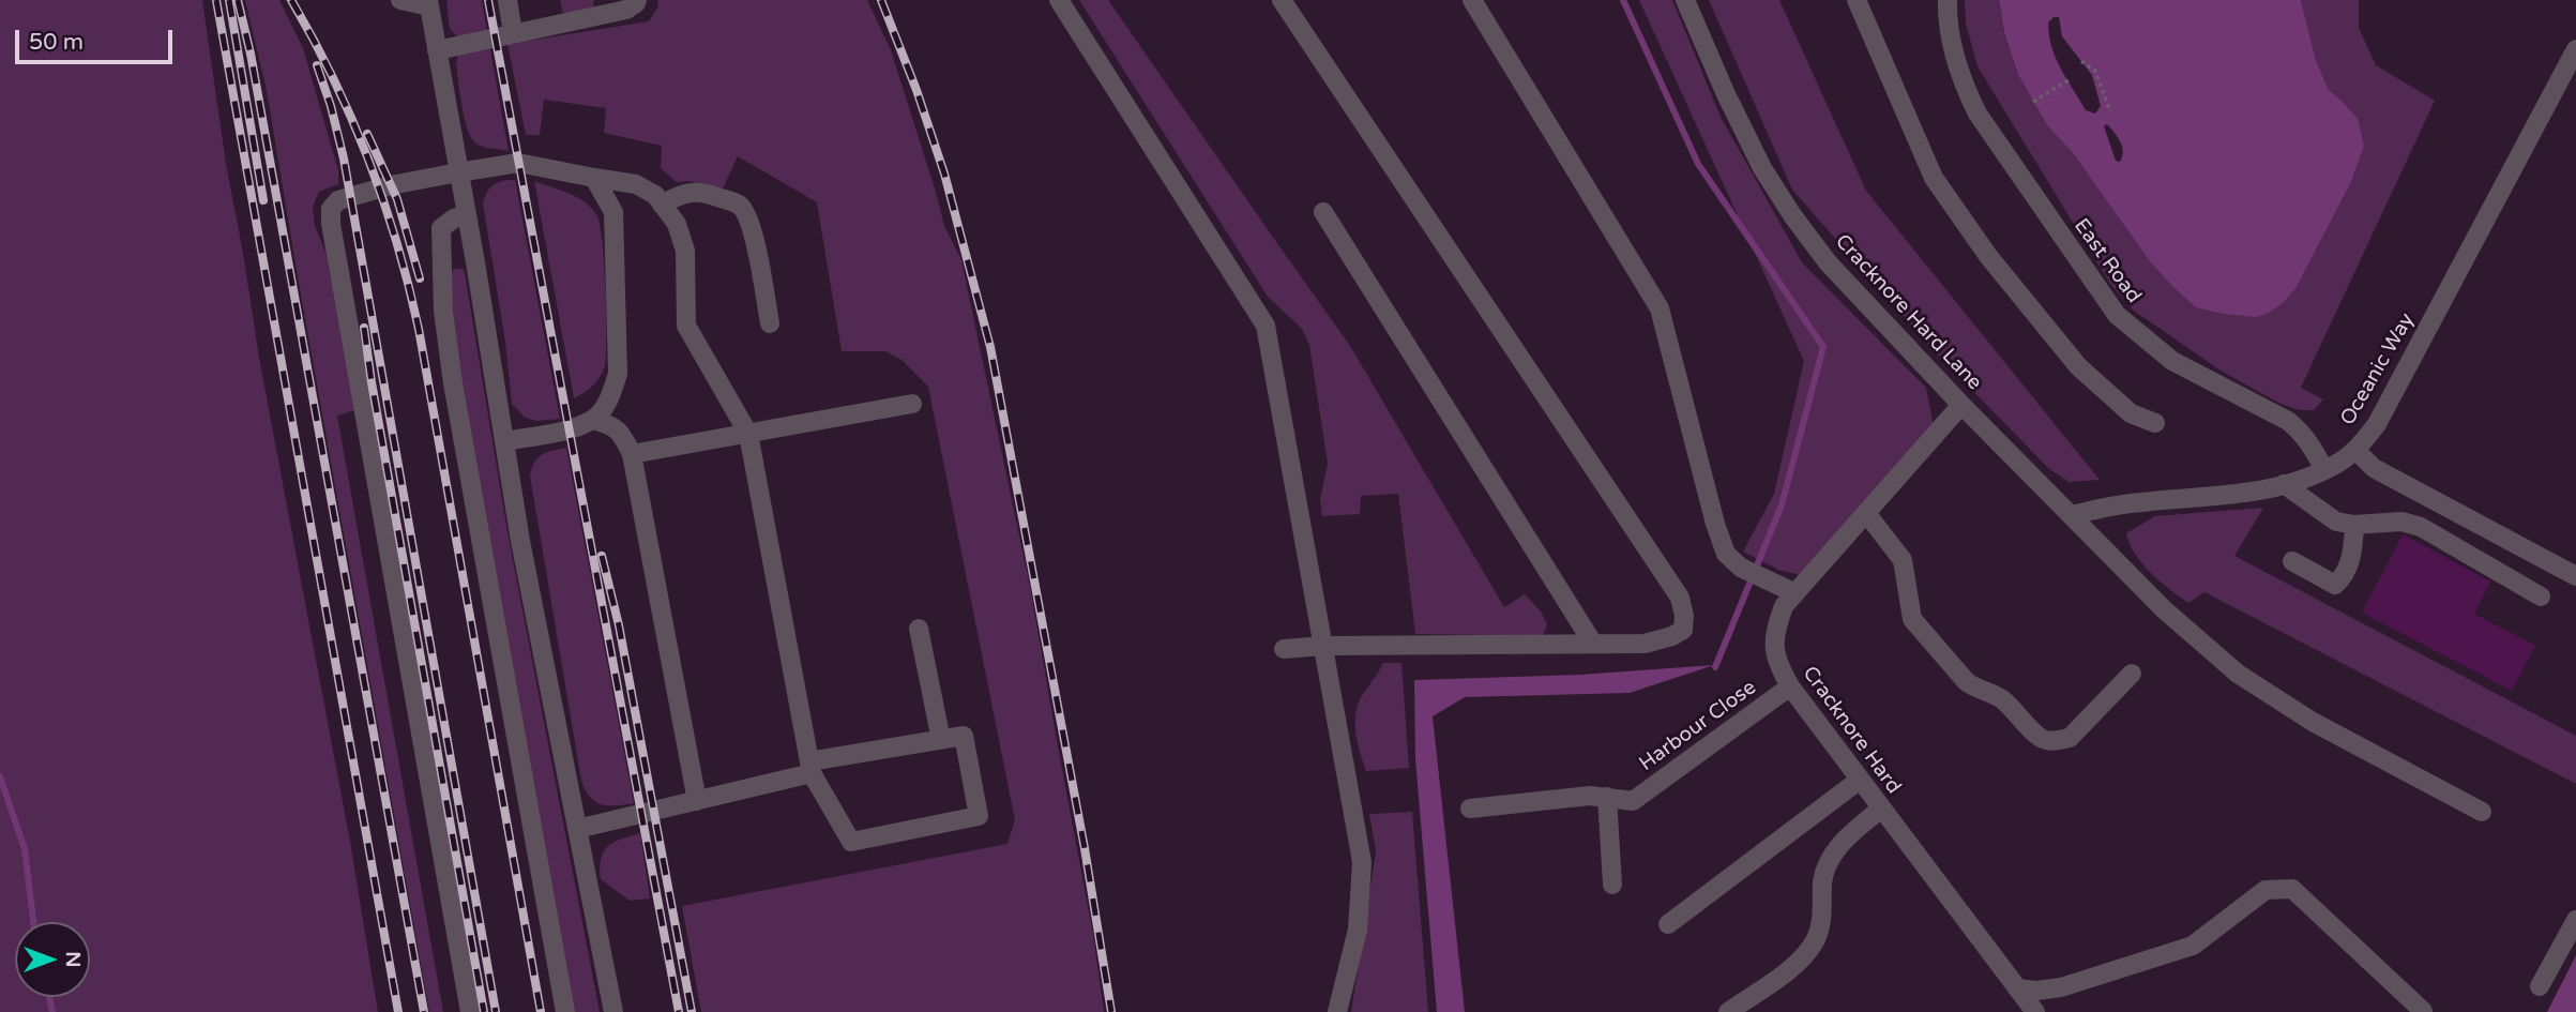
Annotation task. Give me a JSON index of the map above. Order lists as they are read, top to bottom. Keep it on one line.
{"streets":{"lane":["East Road","Cracknore Hard Lane","Oceanic Way","Harbour Close","Cracknore Hard"]},"crossings":[["East Road","Oceanic Way"],["Cracknore Hard Lane","Oceanic Way"],["Cracknore Hard Lane","Cracknore Hard"],["Harbour Close","Cracknore Hard"]],"scale_bar":"50 m","north":"right"}
